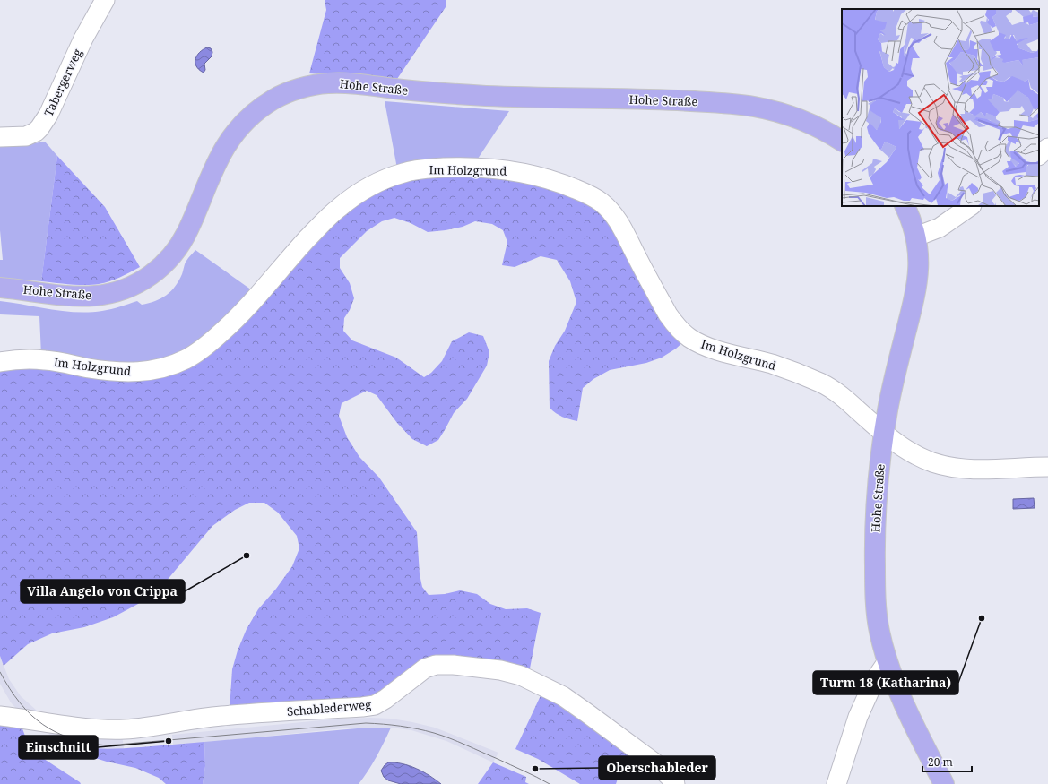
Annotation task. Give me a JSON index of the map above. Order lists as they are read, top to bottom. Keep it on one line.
{"streets":{"main road":["Hohe Straße"],"street":["Tabergerweg","Im Holzgrund","Schablederweg"]},"crossings":[["Hohe Straße","Im Holzgrund"]],"places":["Villa Angelo von Crippa","Turm 18 (Katharina)","Einschnitt","Oberschableder"],"scale_bar":"20 m"}
